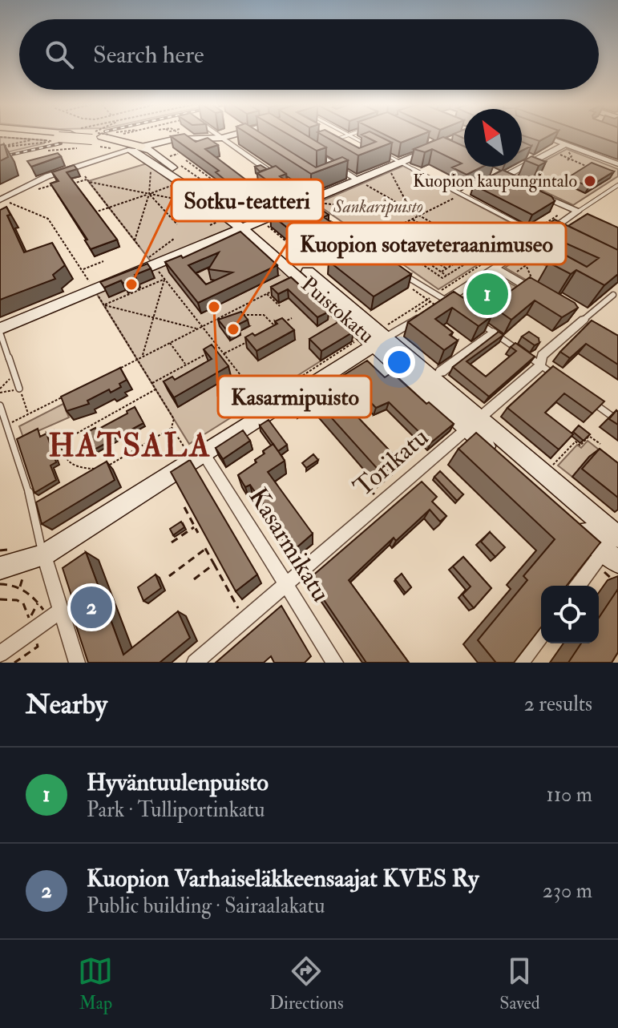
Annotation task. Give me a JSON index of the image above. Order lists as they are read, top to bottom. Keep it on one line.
{"streets":{"main road":["Puistokatu"],"street":["Torikatu","Kasarmikatu"]},"crossings":[["Puistokatu","Torikatu"],["Torikatu","Kasarmikatu"]],"districts":["HATSALA"],"parks":["Sankaripuisto"],"places":["Kuopion kaupungintalo","Sotku-teatteri","Kasarmipuisto","Kuopion sotaveteraanimuseo"],"north":"top left","page":{"search":"Search here","pins":["1","2"],"heading":["Nearby","2 results"],"list":[{"mark":"1","name":"Hyväntuulenpuisto","note":"Park · Tulliportinkatu","value":"110 m"},{"mark":"2","name":"Kuopion Varhaiseläkkeensaajat KVES Ry","note":"Public building · Sairaalakatu","value":"230 m"}],"nav":["Map","Directions","Saved"]}}
